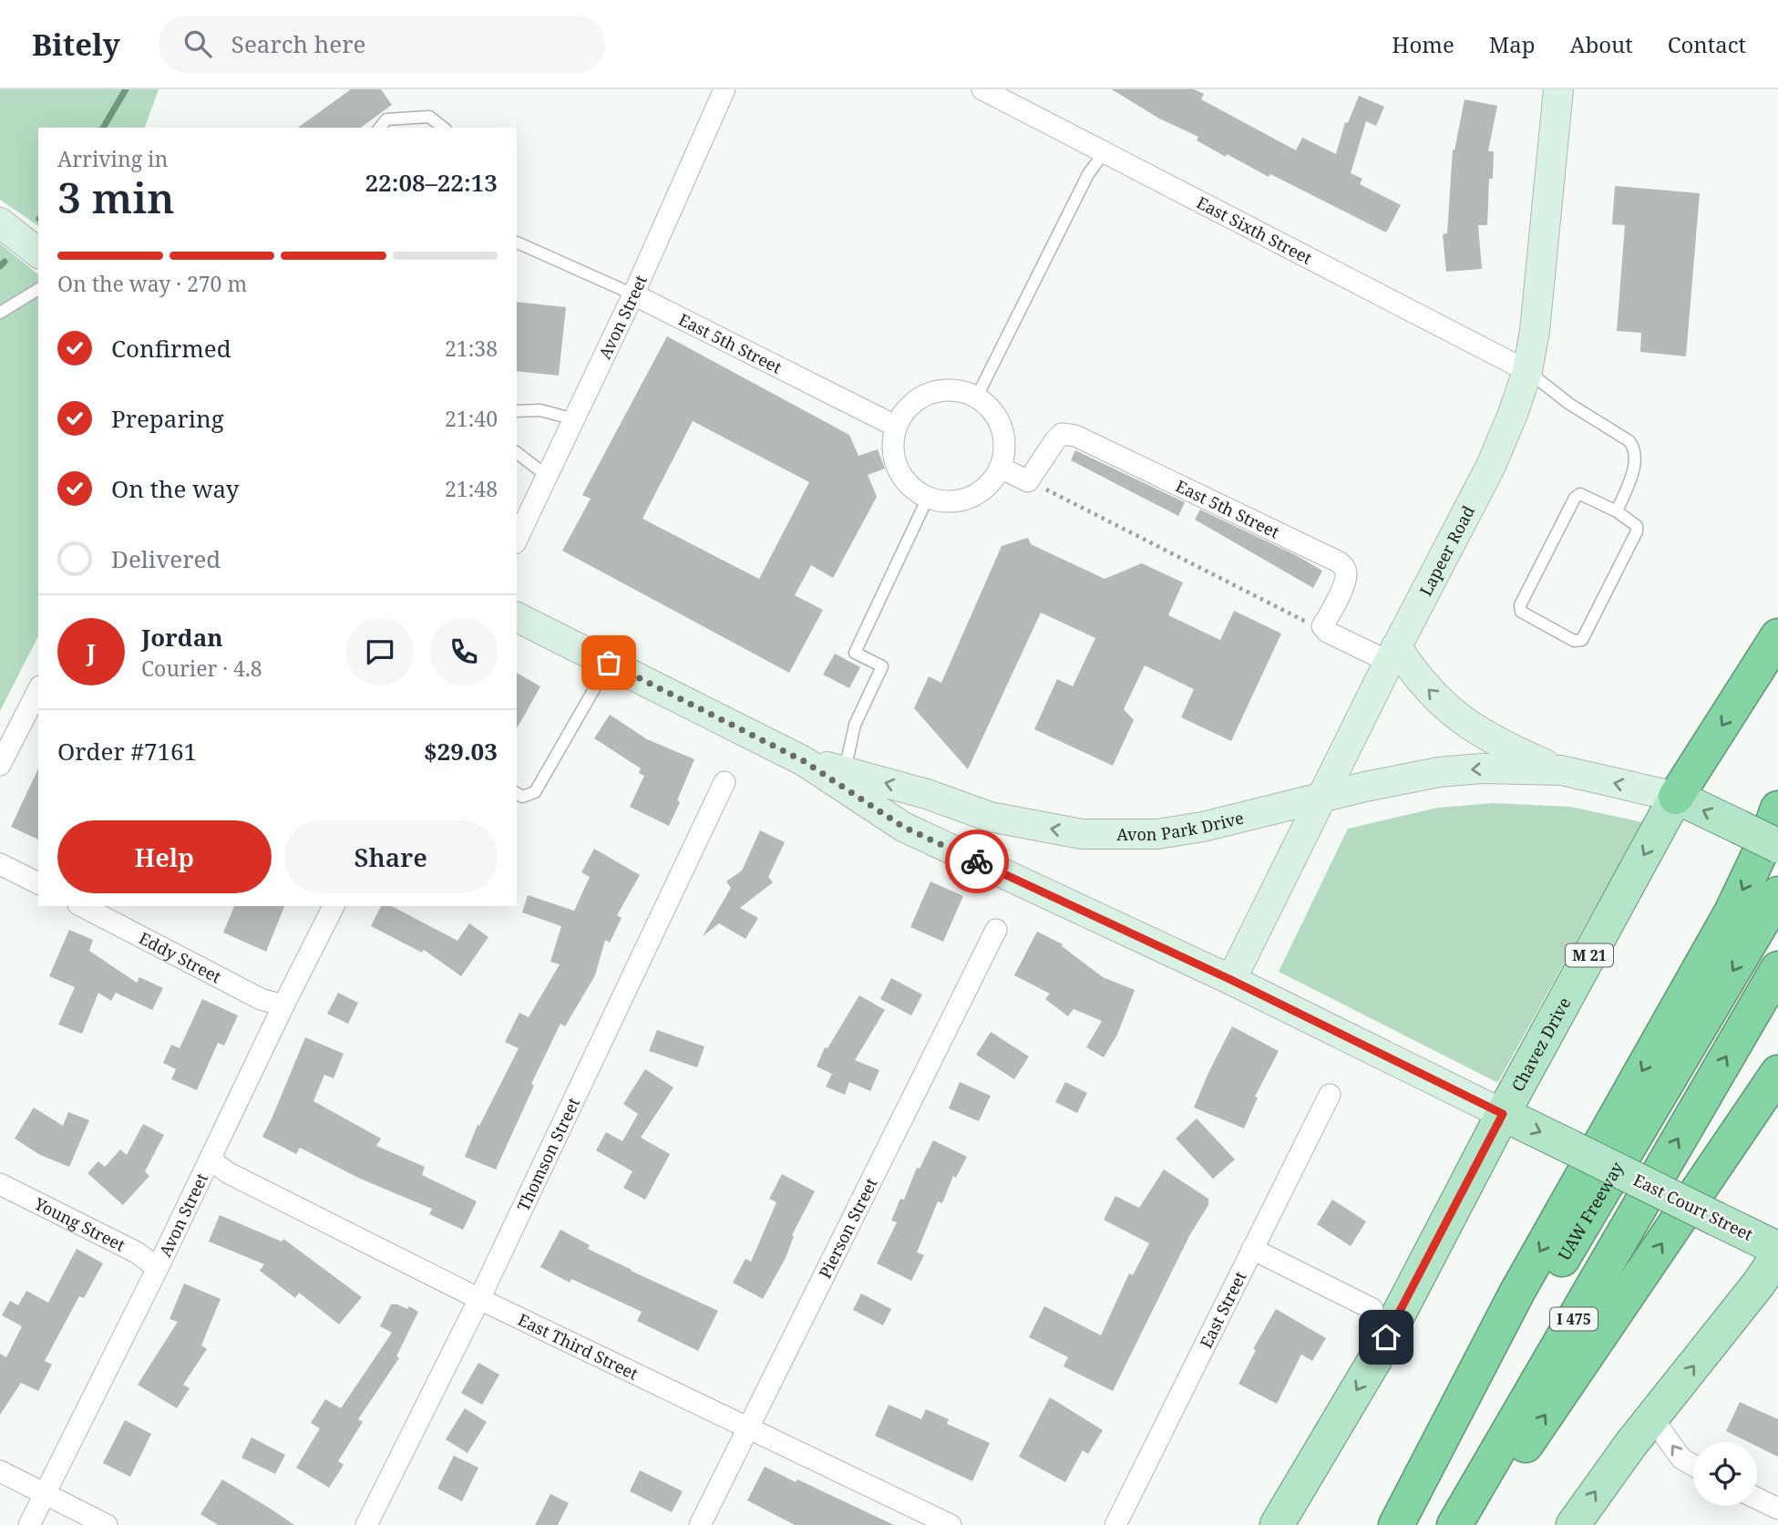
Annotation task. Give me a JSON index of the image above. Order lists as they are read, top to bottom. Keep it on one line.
{"streets":{"highway":["UAW Freeway","I 475"],"main road":["Lapeer Road","Avon Park Drive","M 21","Chavez Drive","East Court Street"],"street":["East Sixth Street","Avon Street","East 5th Street","Eddy Street","Thomson Street","Young Street","Pierson Street","East Street","East Third Street"]},"crossings":[["East Sixth Street","Lapeer Road"],["Avon Street","East 5th Street"],["Avon Street","Eddy Street"],["Avon Street","Young Street"],["Avon Street","East Third Street"],["Lapeer Road","Avon Park Drive"],["Lapeer Road","East Court Street"],["Avon Park Drive","East Court Street"],["Chavez Drive","East Court Street"],["Thomson Street","East Third Street"],["Pierson Street","East Third Street"]],"one_way":["Avon Park Drive"],"page":{"header":"Bitely","search":"Search here","nav":["Home","Map","About","Contact"],"heading":["3 min","Arriving in","22:08–22:13"],"panel":["Jordan","Courier · 4.8","Order #7161","$29.03"],"bar":"On the way · 270 m","list":[["Confirmed","21:38"],["Preparing","21:40"],["On the way","21:48"],"Delivered"],"round":"J","buttons":["Help","Share"]}}
